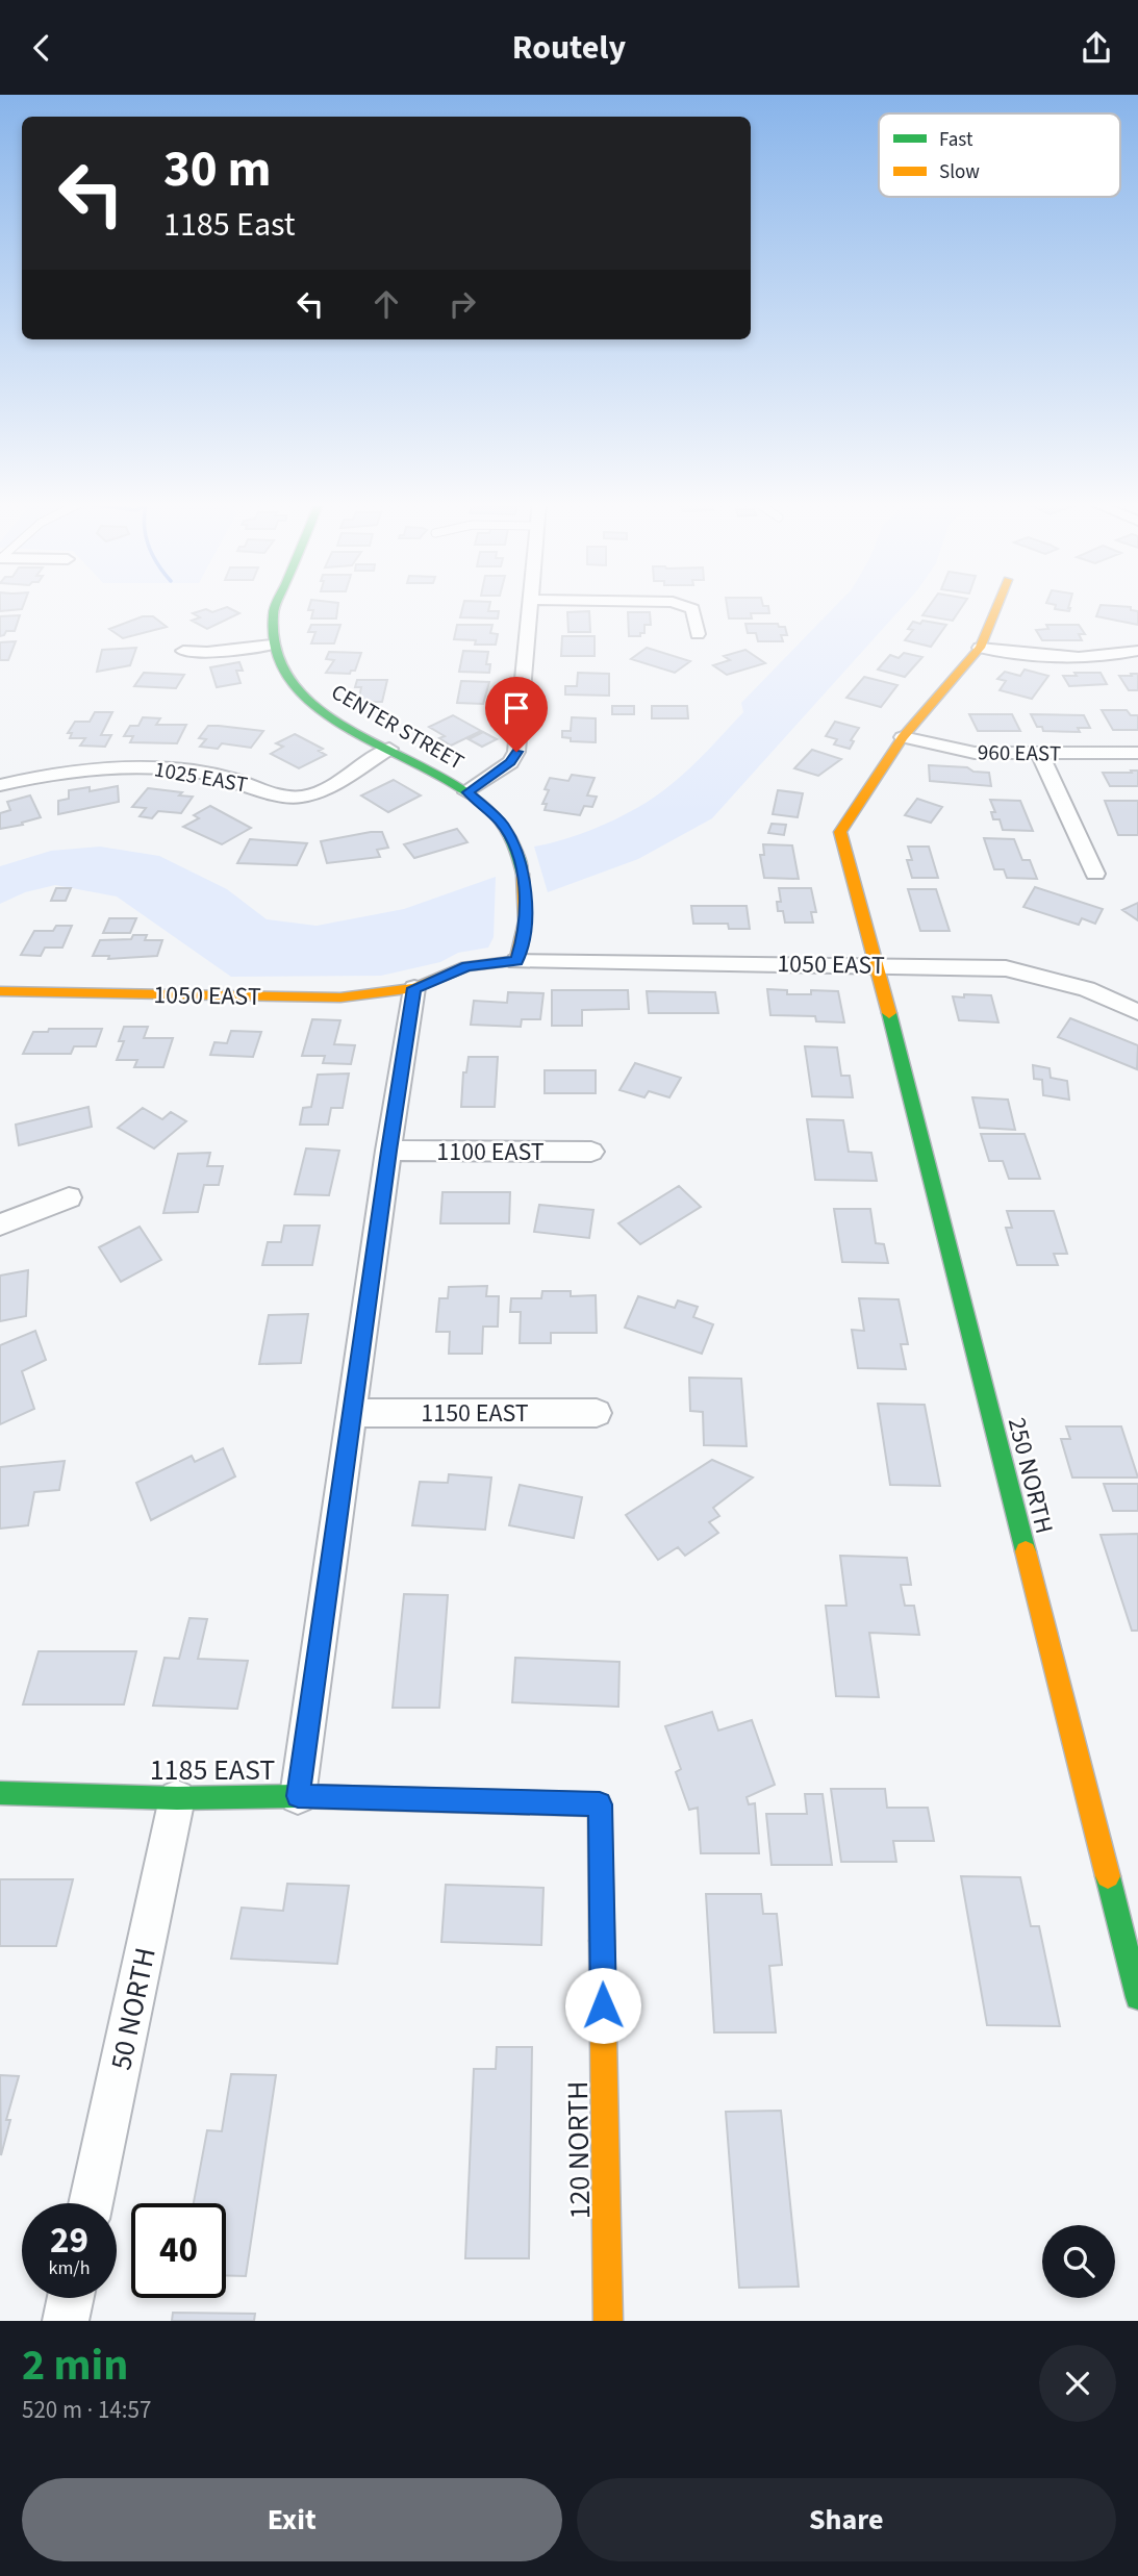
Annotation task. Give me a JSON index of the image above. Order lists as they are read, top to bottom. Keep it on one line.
{"streets":{"street":["CENTER STREET","960 EAST","1025 EAST","1050 EAST","1100 EAST","1150 EAST","250 NORTH","1185 EAST","50 NORTH","120 NORTH"]},"crossings":[["CENTER STREET","1025 EAST"],["CENTER STREET","1050 EAST"],["960 EAST","250 NORTH"],["1050 EAST","250 NORTH"],["1185 EAST","50 NORTH"],["1185 EAST","120 NORTH"]],"legend":["Fast","Slow"],"page":{"header":"Routely","turn":["30 m","1185 East"],"speed":"29 km/h","limit":"40","heading":["2 min","520 m · 14:57"],"buttons":["Exit","Share"]}}
